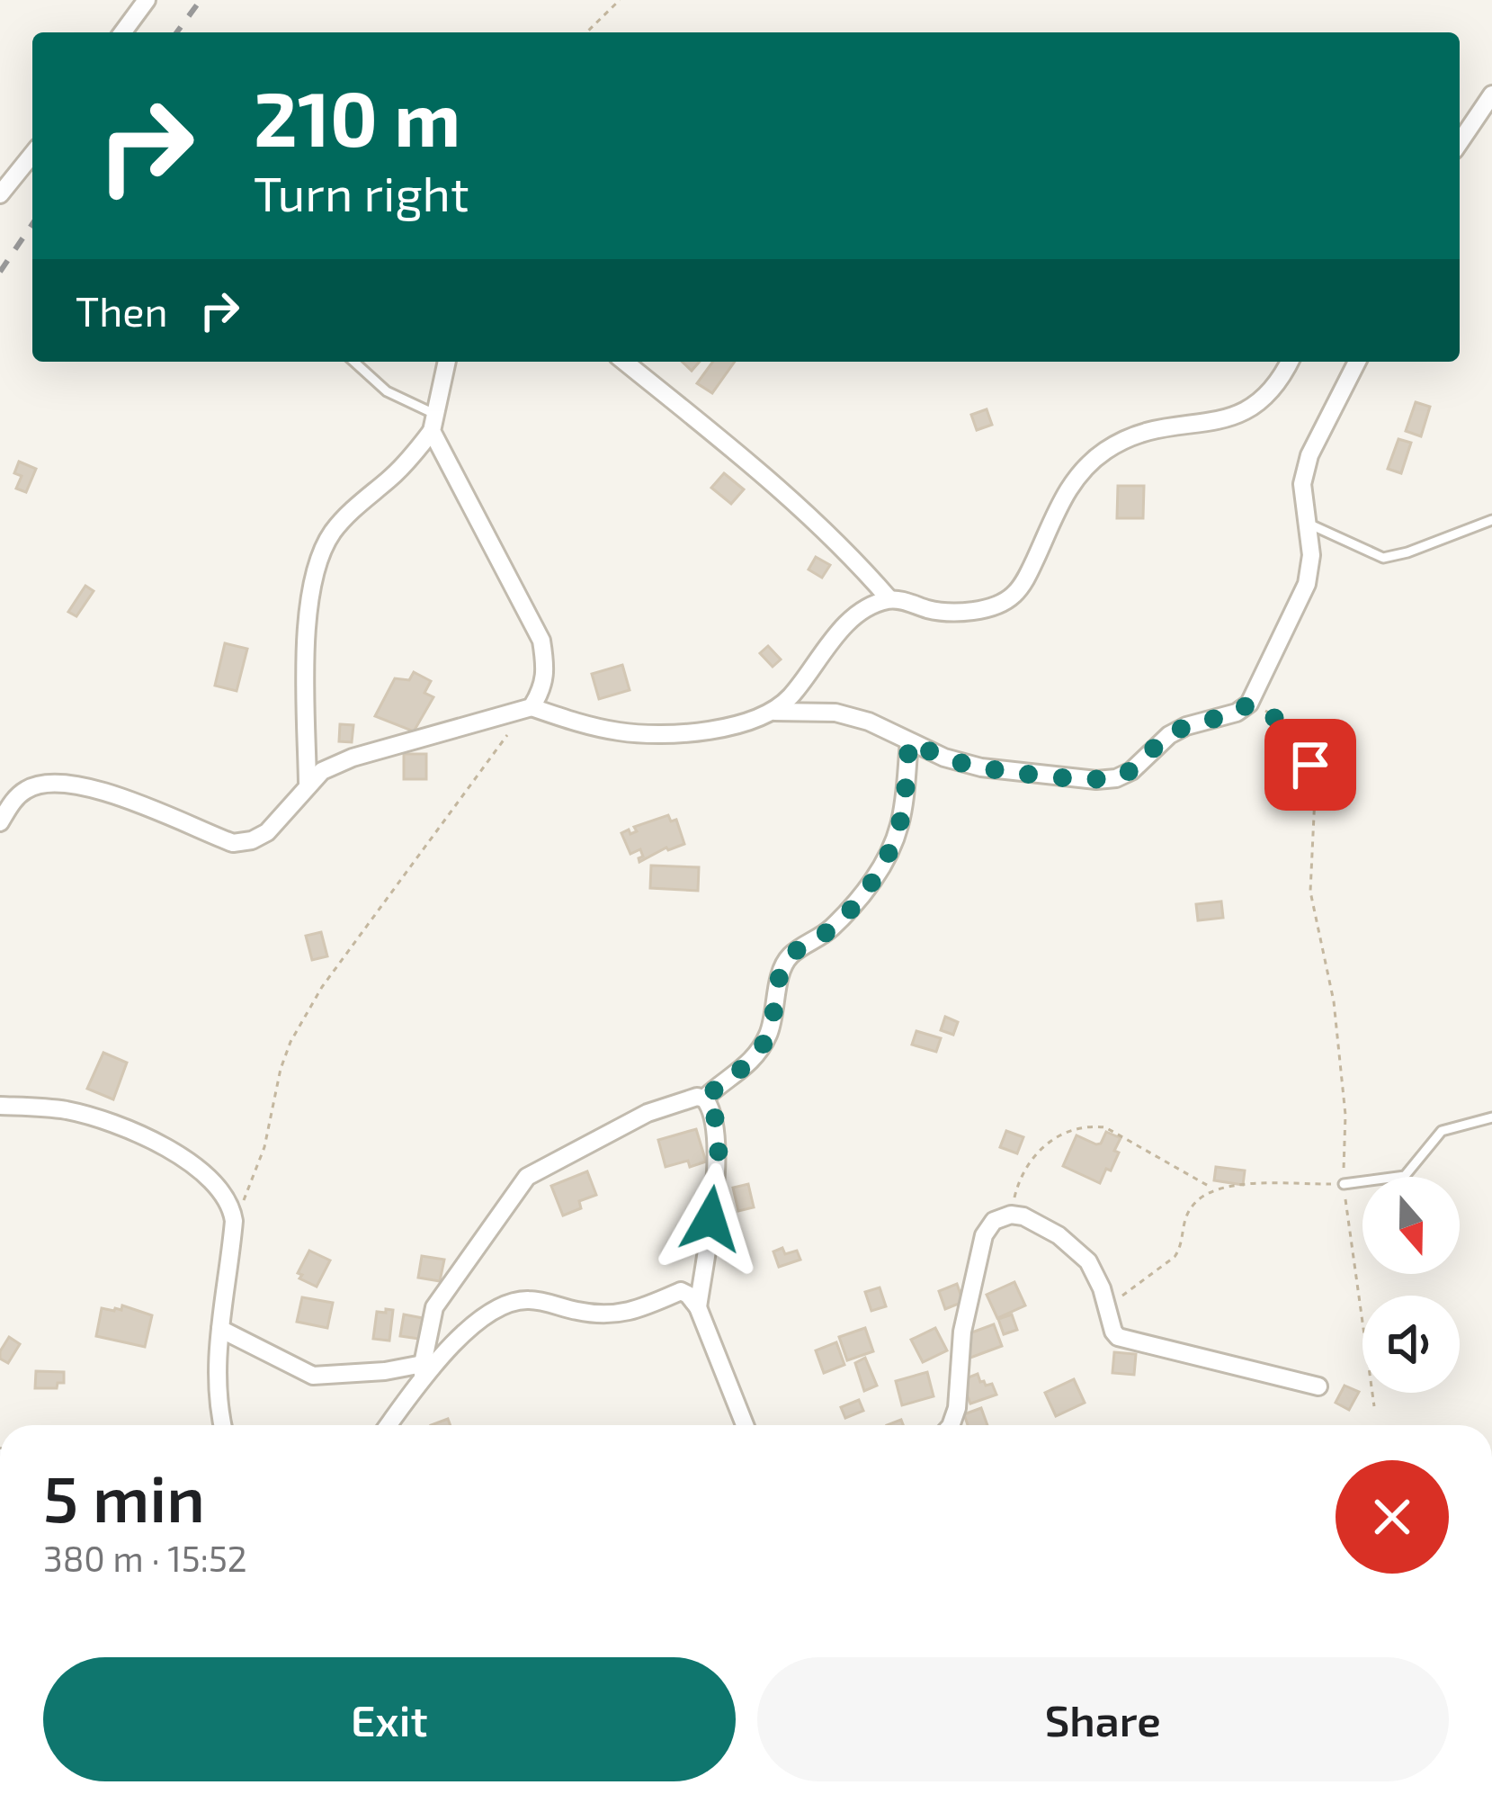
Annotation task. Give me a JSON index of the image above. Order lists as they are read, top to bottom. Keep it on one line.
{"north":"bottom","page":{"turn":["210 m","Turn right"],"then":"Then","heading":["5 min","380 m · 15:52"],"buttons":["Exit","Share"]}}
